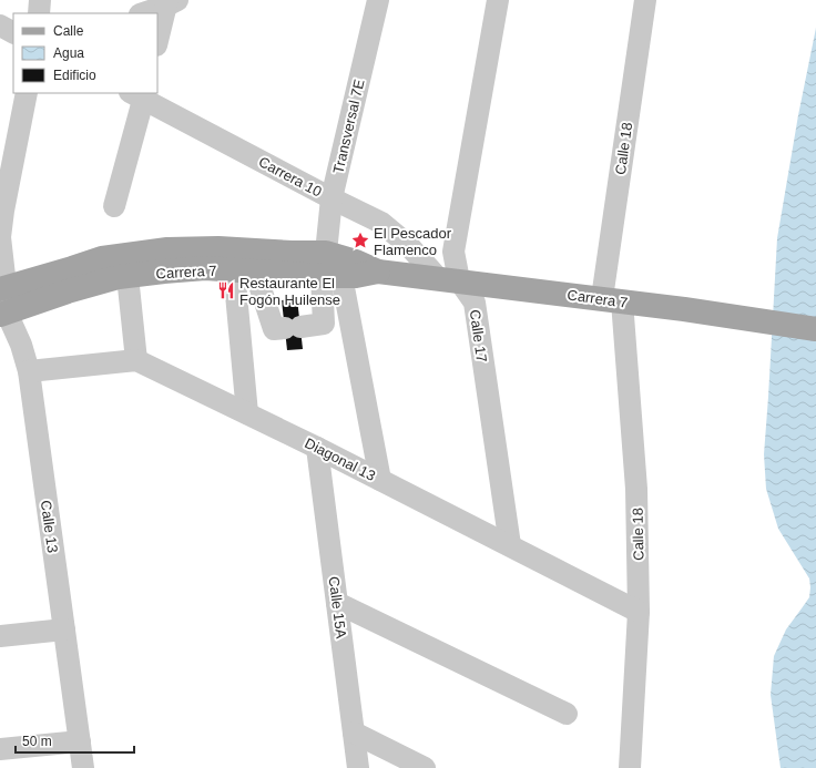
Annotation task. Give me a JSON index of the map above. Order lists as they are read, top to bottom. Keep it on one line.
{"streets":{"main road":["Carrera 7"],"street":["Transversal 7E","Calle 18","Carrera 10","Calle 17","Diagonal 13","Calle 13","Calle 15A"]},"crossings":[["Transversal 7E","Carrera 10"],["Transversal 7E","Carrera 7"],["Calle 18","Carrera 7"],["Calle 18","Diagonal 13"],["Carrera 10","Carrera 7"],["Carrera 10","Calle 17"],["Carrera 7","Calle 17"],["Carrera 7","Calle 13"],["Calle 17","Diagonal 13"],["Diagonal 13","Calle 15A"]],"places":{"place":["El Pescador Flamenco"],"restaurant":["Restaurante El Fogón Huilense"]},"legend":["Calle","Agua","Edificio"],"scale_bar":"50 m"}
